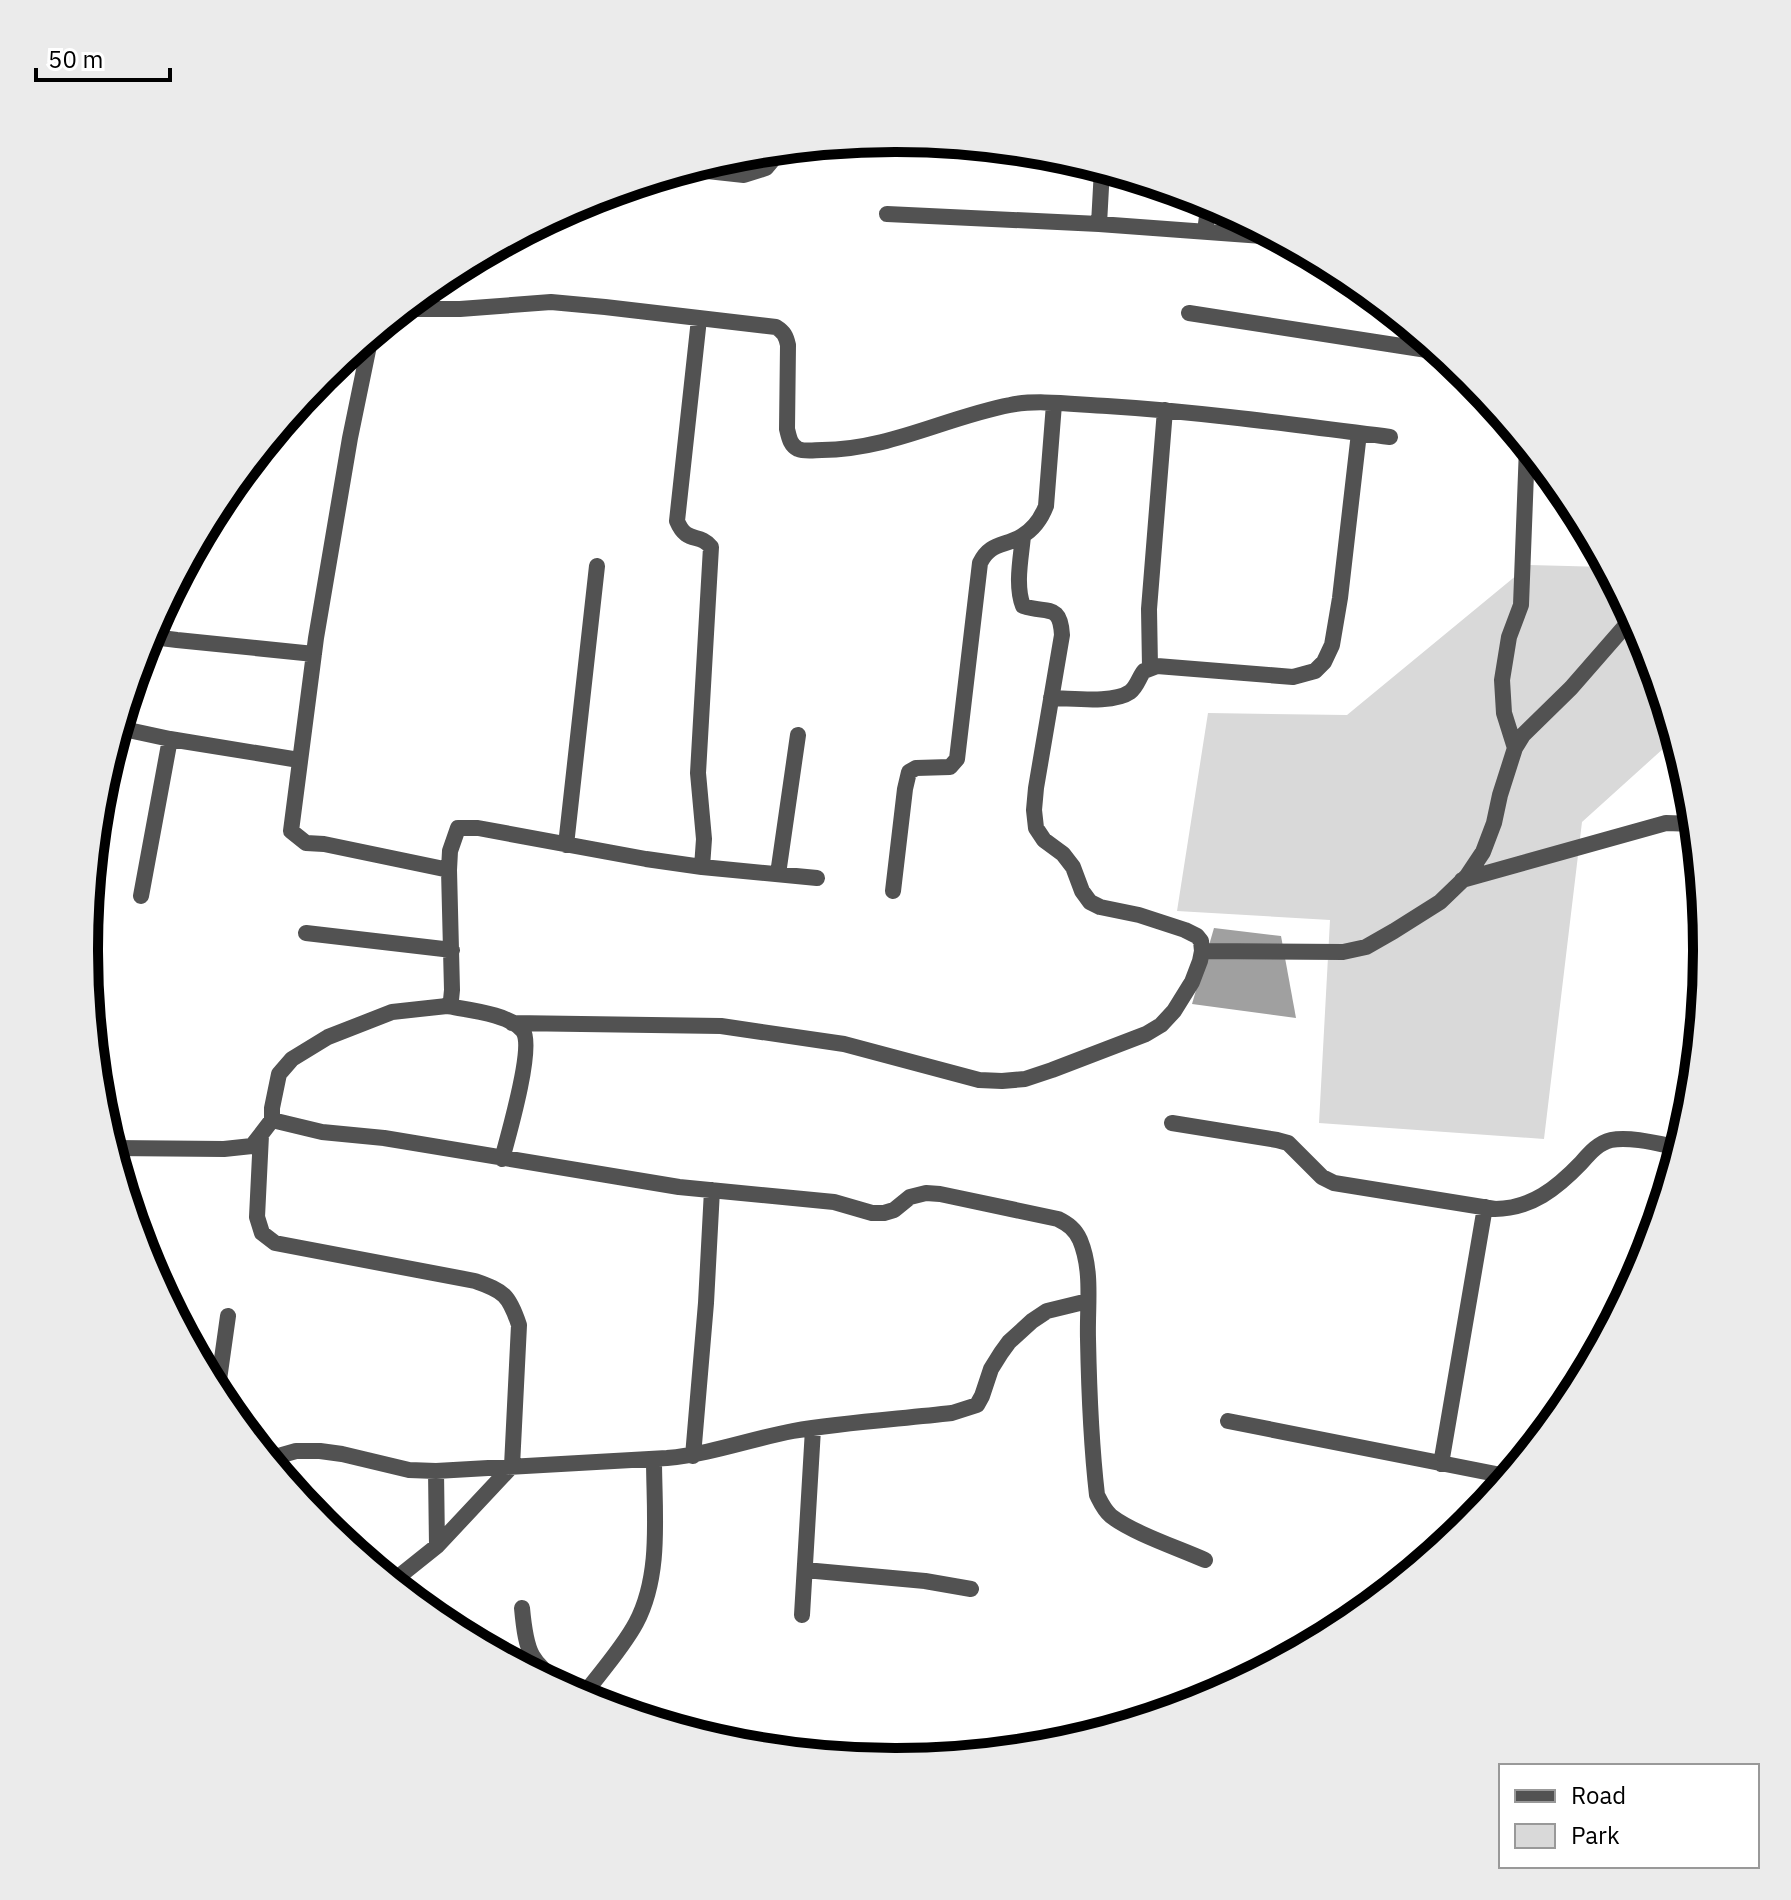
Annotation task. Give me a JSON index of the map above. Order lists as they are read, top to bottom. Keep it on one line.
{"legend":["Road","Park"],"scale_bar":"50 m"}
